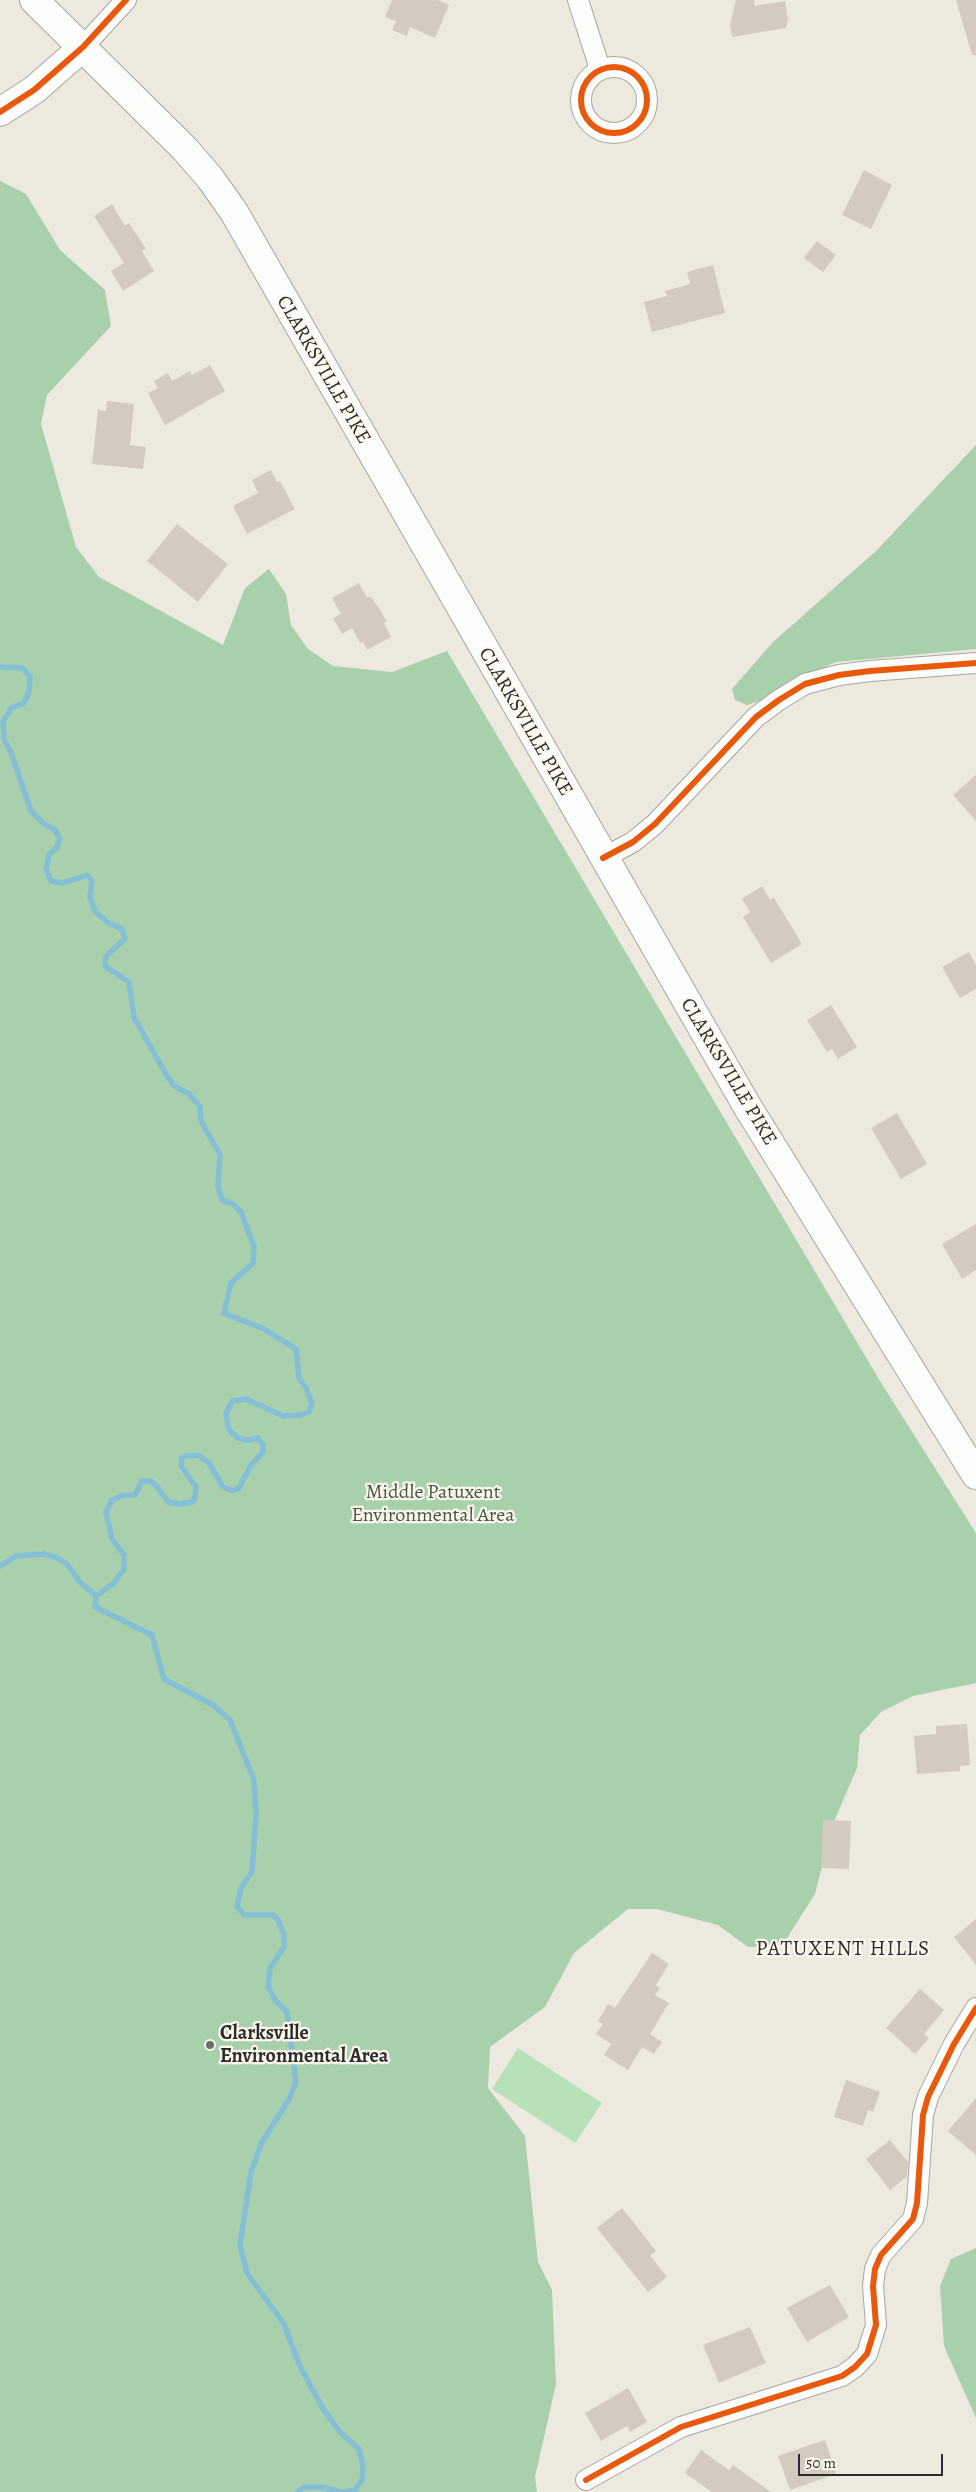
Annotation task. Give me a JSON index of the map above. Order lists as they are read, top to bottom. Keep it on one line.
{"streets":{"main road":["CLARKSVILLE PIKE"]},"districts":["PATUXENT HILLS"],"parks":["Middle Patuxent Environmental Area"],"places":["Clarksville Environmental Area"],"scale_bar":"50 m"}
